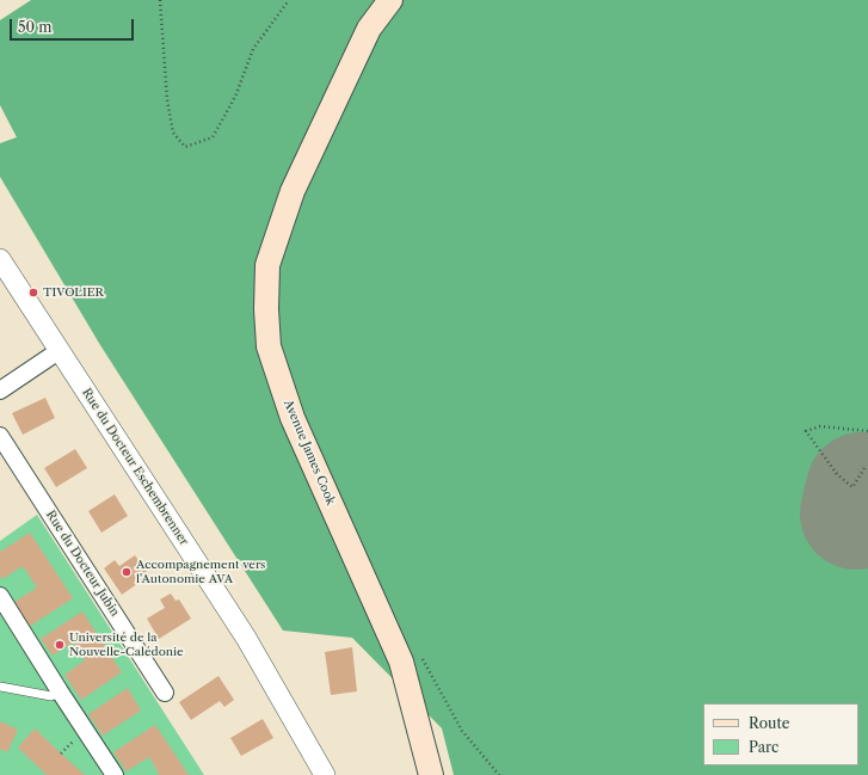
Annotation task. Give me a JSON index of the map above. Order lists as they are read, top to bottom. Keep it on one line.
{"streets":{"main road":["Avenue James Cook"],"street":["Rue du Docteur Eschembrenner","Rue du Docteur Jubin"]},"places":["TIVOLIER","Accompagnement vers l'Autonomie AVA","Université de la Nouvelle-Calédonie"],"legend":["Route","Parc"],"scale_bar":"50 m"}
